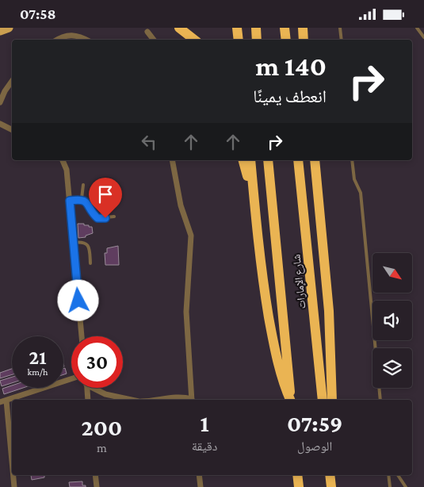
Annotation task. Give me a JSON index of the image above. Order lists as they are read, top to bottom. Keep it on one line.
{"streets":{"highway":["شارع الإمارات"]},"north":"bottom right","page":{"status":"07:58","turn":["140 m","انعطف يمينًا"],"speed":"21 km/h","limit":"30","eta":["07:59","الوصول","1","دقيقة","200","m"]}}
